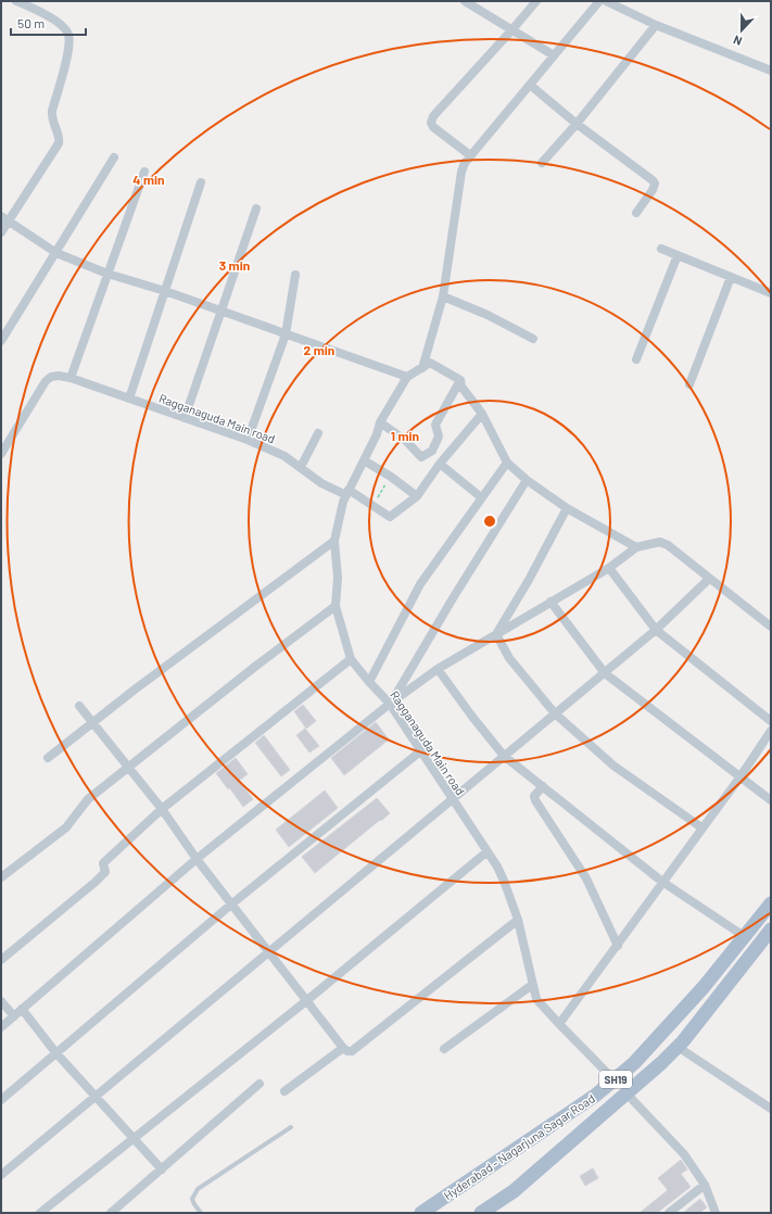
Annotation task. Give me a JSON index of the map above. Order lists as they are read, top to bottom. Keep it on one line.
{"streets":{"main road":["SH19","Hyderabad - Nagarjuna Sagar Road"],"street":["Ragganaguda Main road"]},"crossings":[["Ragganaguda Main road","Hyderabad - Nagarjuna Sagar Road"]],"scale_bar":"50 m","north":"bottom","rings":["4 min","3 min","2 min","1 min"]}
